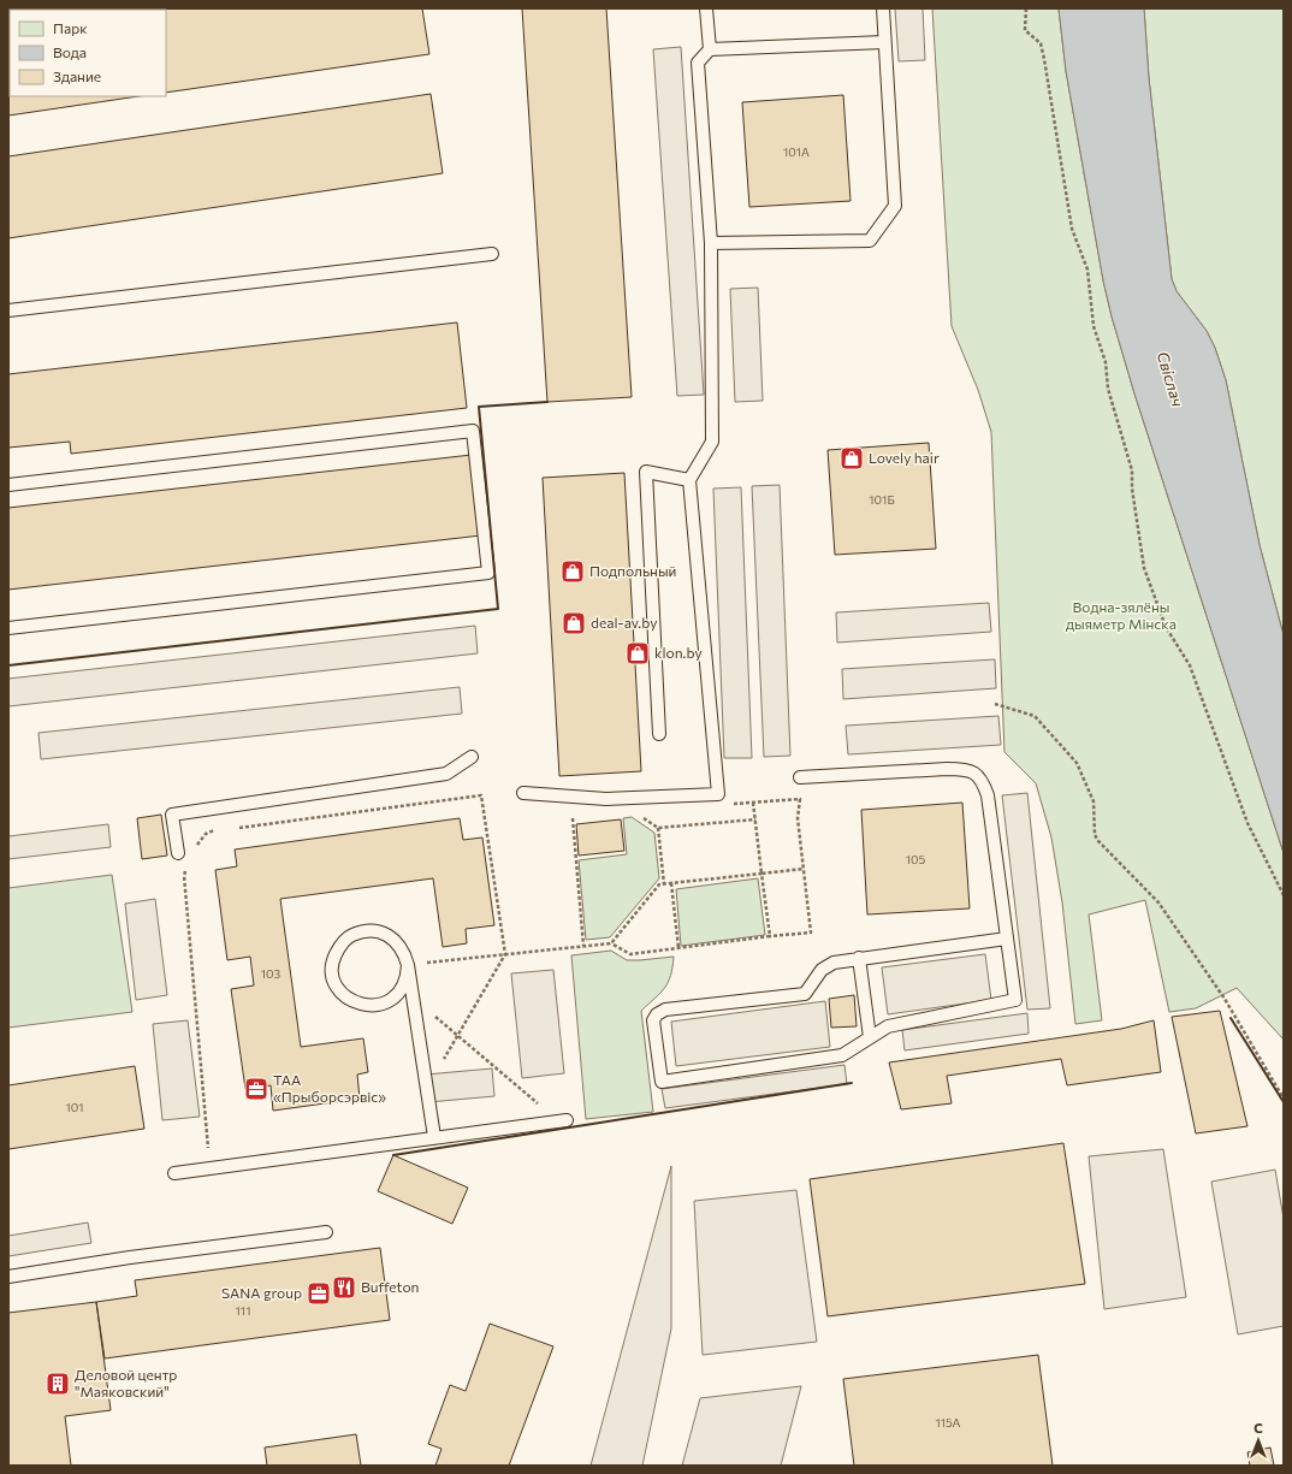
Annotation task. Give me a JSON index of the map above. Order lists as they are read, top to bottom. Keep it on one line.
{"water":["Свіслач"],"parks":["Водна-зялёны дыяметр Мінска"],"places":{"shop":["Lovely hair","Подпольный","deal-av.by","klon.by"],"office":["ТАА «Прыборсэрвіс»","SANA group"],"restaurant":["Buffeton"],"building":["Деловой центр \"Маяковский\""]},"house_numbers":["101А","101Б","105","103","101","111","115А"],"legend":["Парк","Вода","Здание"],"north":"top"}
